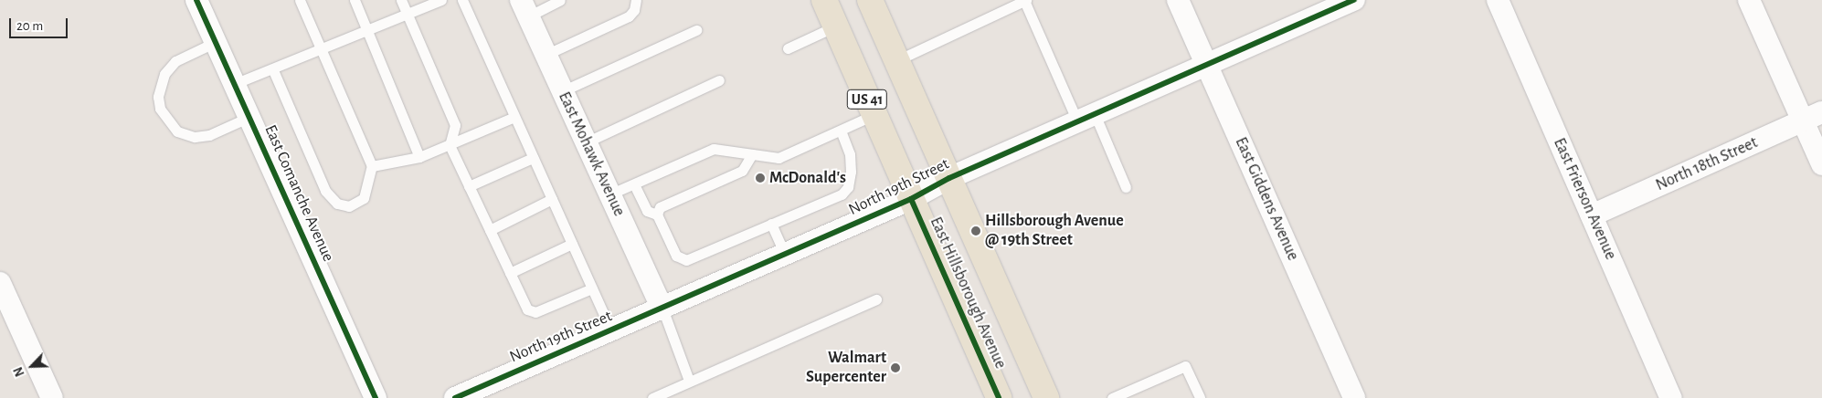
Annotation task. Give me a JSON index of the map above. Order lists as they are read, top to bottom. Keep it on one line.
{"streets":{"main road":["US 41","East Hillsborough Avenue"],"street":["East Mohawk Avenue","North 18th Street","North 19th Street","East Comanche Avenue","East Giddens Avenue","East Frierson Avenue"]},"crossings":[["East Mohawk Avenue","North 19th Street"],["North 18th Street","East Frierson Avenue"],["North 19th Street","East Giddens Avenue"],["North 19th Street","East Hillsborough Avenue"]],"places":["McDonald's","Hillsborough Avenue @ 19th Street","Walmart Supercenter"],"scale_bar":"20 m","north":"bottom left"}
